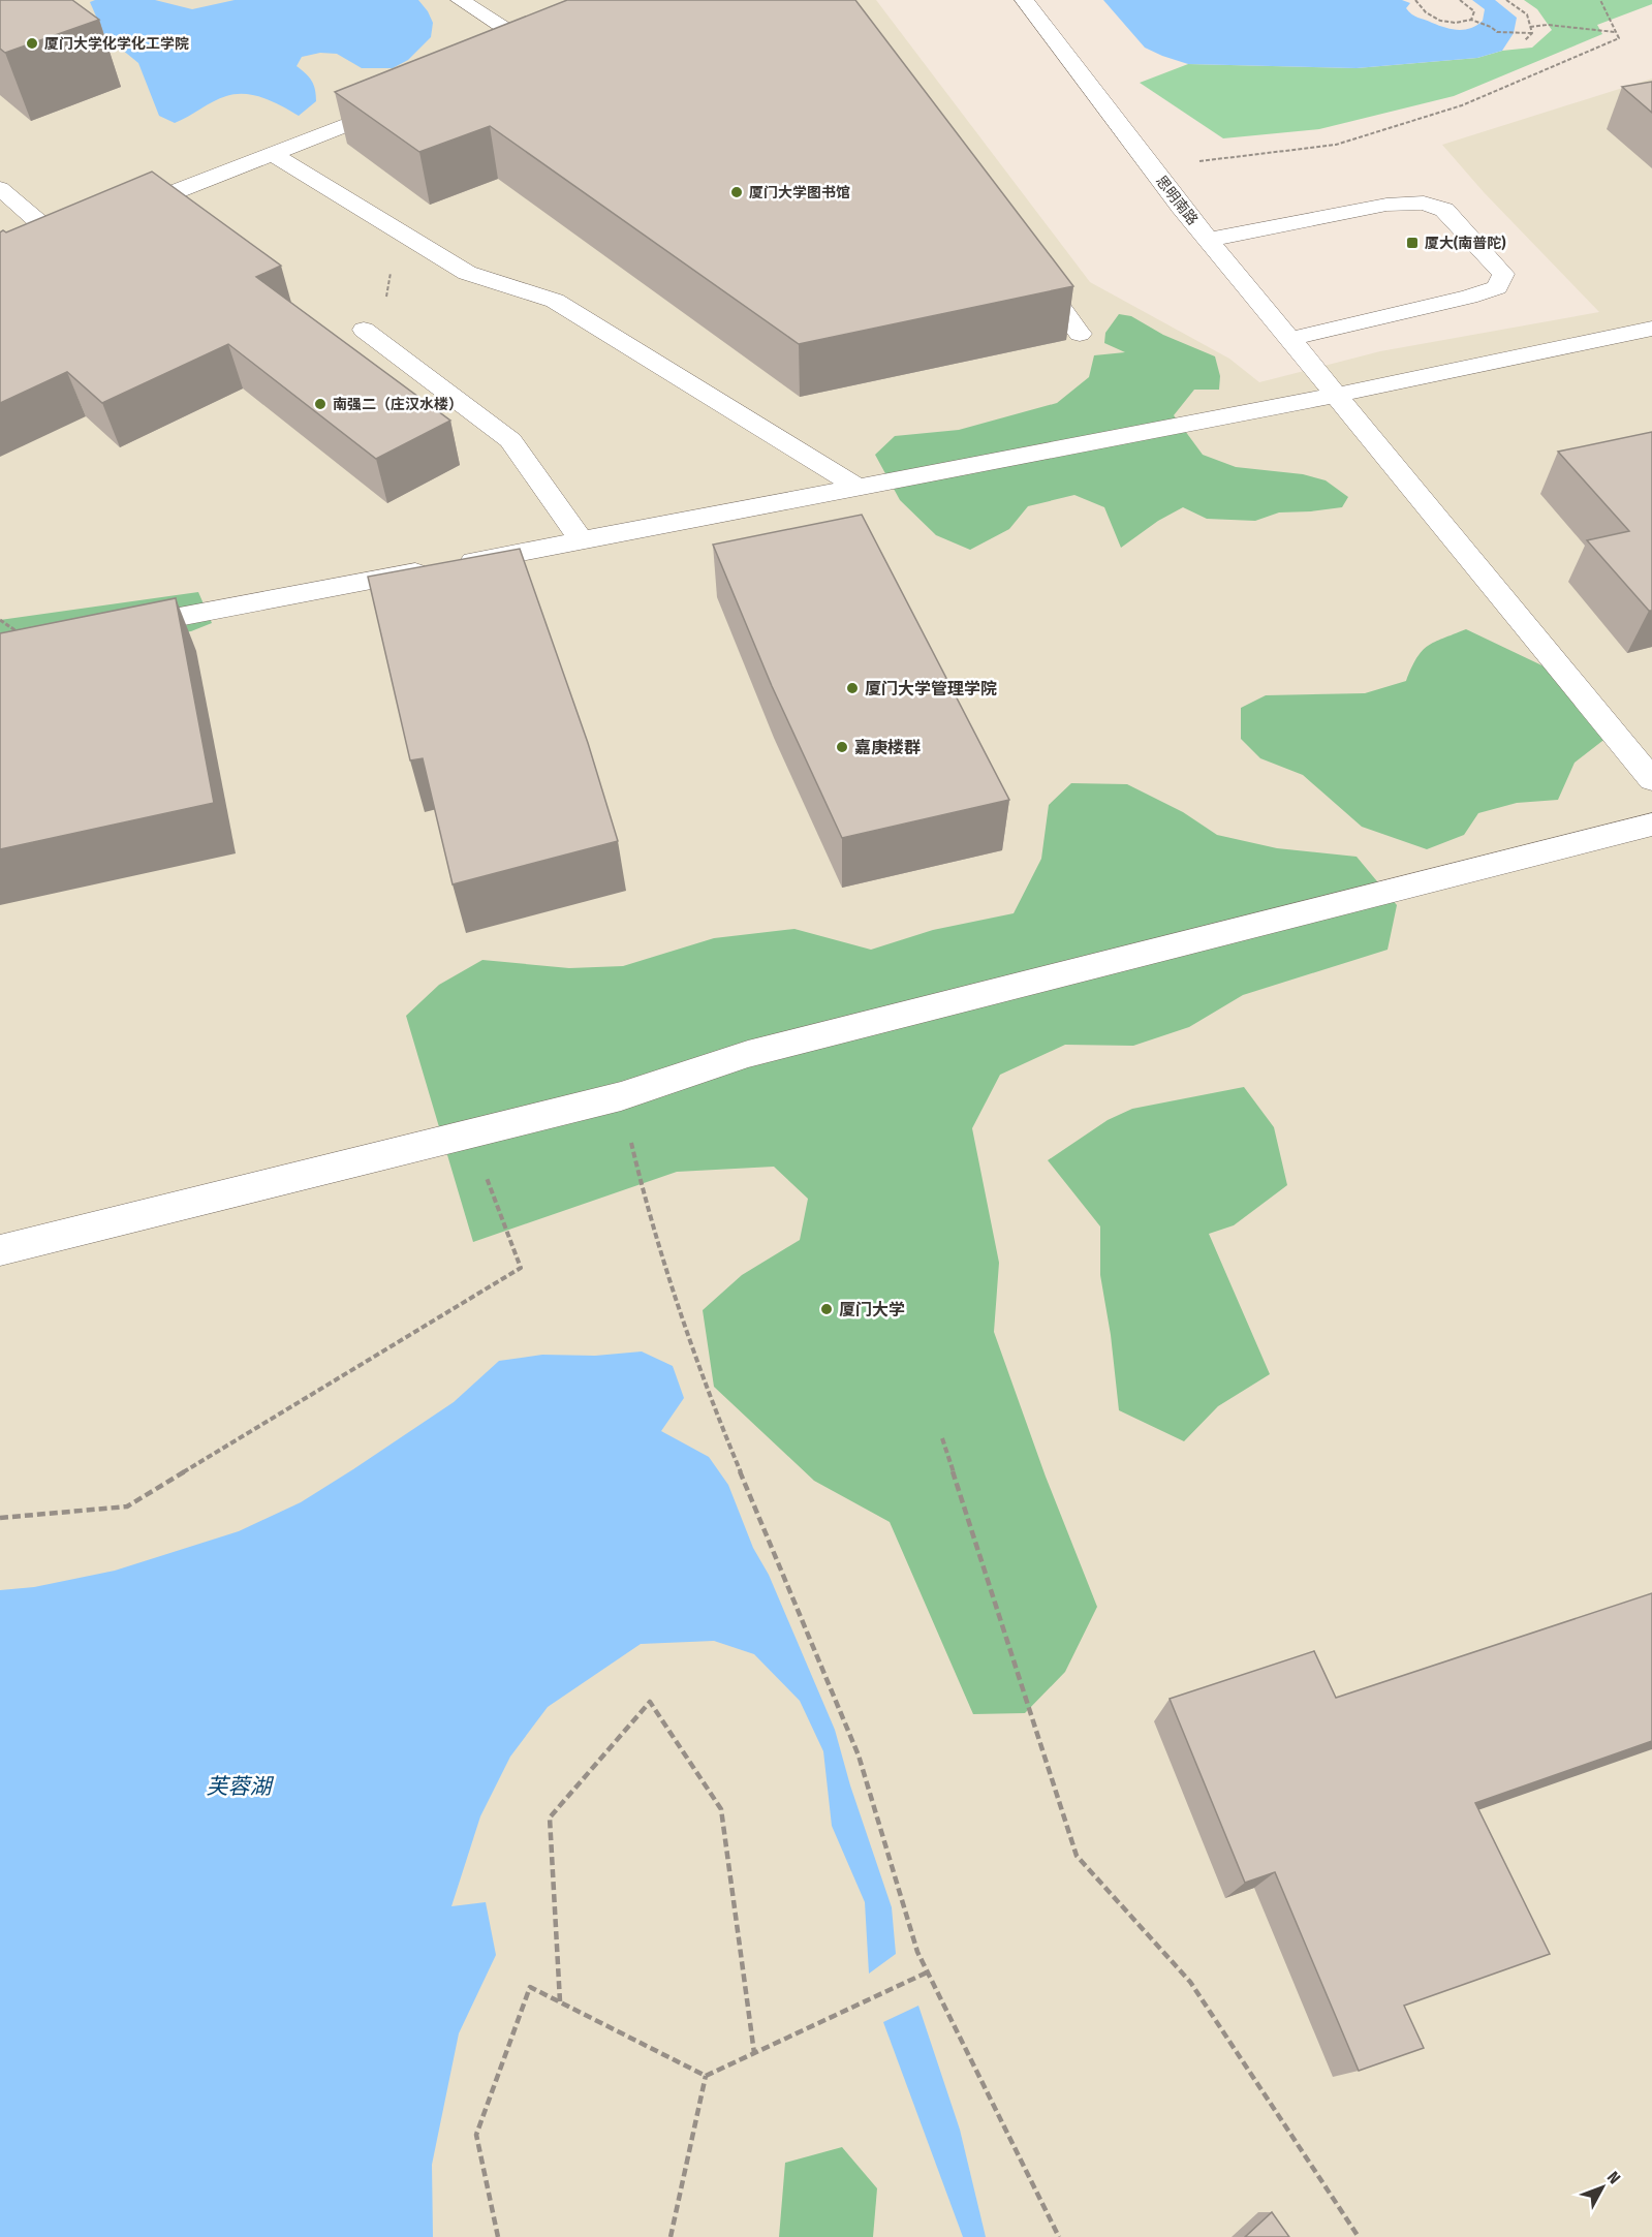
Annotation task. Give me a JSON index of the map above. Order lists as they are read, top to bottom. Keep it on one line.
{"streets":{"street":["思明南路"]},"water":["芙蓉湖"],"places":{"other":["厦门大学化学化工学院","厦门大学图书馆","南强二（庄汉水楼）","厦门大学管理学院","嘉庚楼群","厦门大学"],"transit":["厦大(南普陀)"]},"north":"top right"}
